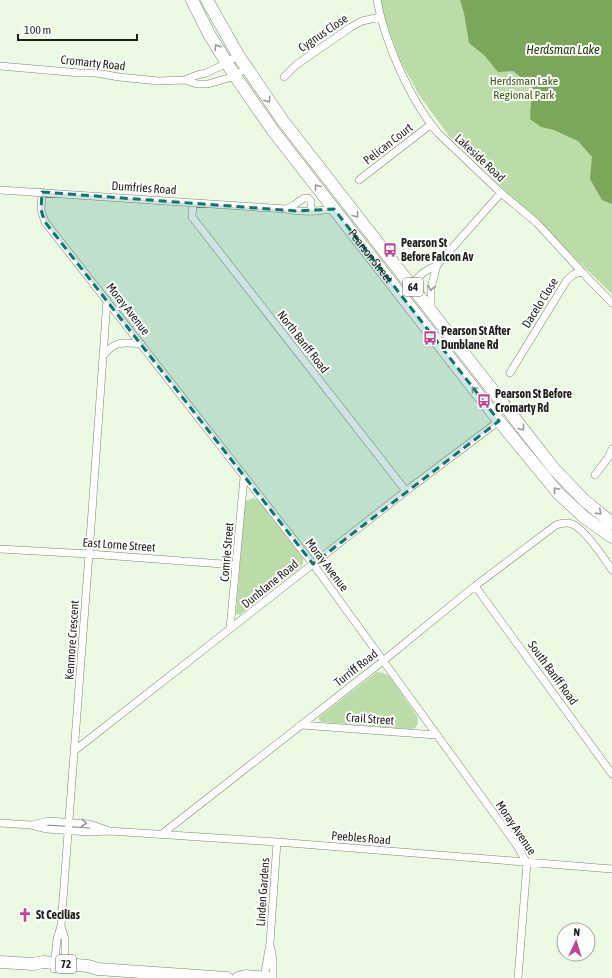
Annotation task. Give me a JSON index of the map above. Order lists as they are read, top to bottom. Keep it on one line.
{"streets":{"main road":["Pearson Street","64","72"],"street":["Cygnus Close","Cromarty Road","Pelican Court","Lakeside Road","Dumfries Road","Dacelo Close","Moray Avenue","North Banff Road","East Lorne Street","Comrie Street","Dunblane Road","Kenmore Crescent","Turriff Road","South Banff Road","Crail Street","Peebles Road","Linden Gardens"]},"crossings":[["Cygnus Close","Lakeside Road"],["Cromarty Road","Pearson Street"],["Pelican Court","Lakeside Road"],["Lakeside Road","Dacelo Close"],["Dumfries Road","Pearson Street"],["Dumfries Road","Moray Avenue"],["Dumfries Road","North Banff Road"],["Pearson Street","Dunblane Road"],["Moray Avenue","Comrie Street"],["Moray Avenue","Dunblane Road"],["Moray Avenue","Kenmore Crescent"],["Moray Avenue","Turriff Road"],["Moray Avenue","Crail Street"],["Moray Avenue","Peebles Road"],["North Banff Road","Dunblane Road"],["East Lorne Street","Comrie Street"],["East Lorne Street","Kenmore Crescent"],["Comrie Street","Dunblane Road"],["Dunblane Road","Kenmore Crescent"],["Kenmore Crescent","Peebles Road"],["Kenmore Crescent","72"],["Turriff Road","South Banff Road"],["Turriff Road","Crail Street"],["Turriff Road","Peebles Road"],["Peebles Road","Linden Gardens"]],"water":["Herdsman Lake"],"parks":["Herdsman Lake Regional Park"],"places":{"bus stop":["Pearson St Before Falcon Av","Pearson St After Dunblane Rd","Pearson St Before Cromarty Rd"],"church":["St Cecilias"]},"scale_bar":"100 m","north":"top"}
